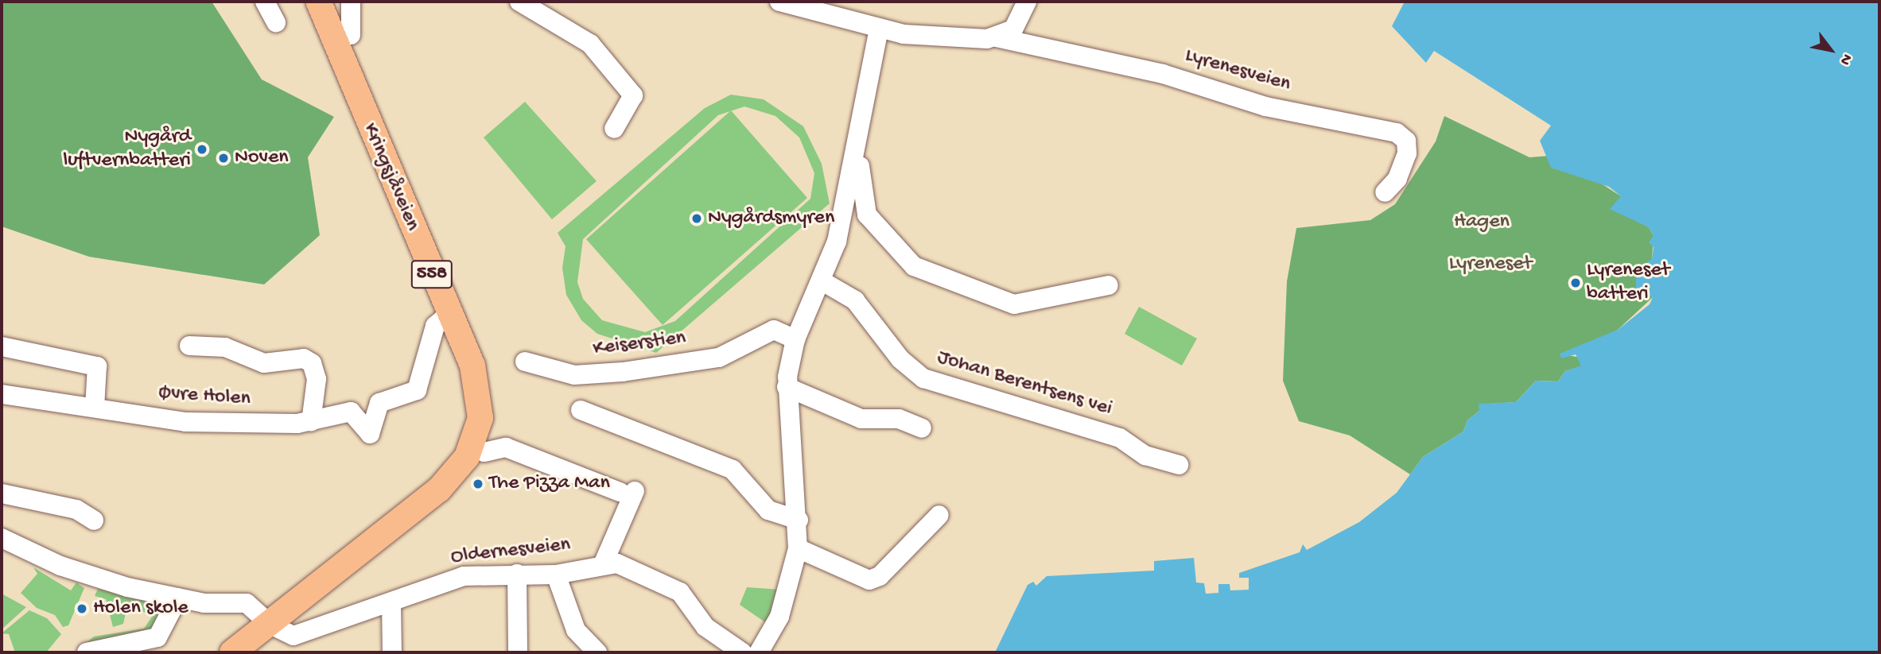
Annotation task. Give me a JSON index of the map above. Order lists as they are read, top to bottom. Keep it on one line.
{"streets":{"main road":["Kringsjåveien","558"],"street":["Lyrenesveien","Keiserstien","Johan Berentsens vei","Øvre Holen","Oldernesveien"]},"crossings":[["Kringsjåveien","Øvre Holen"],["Kringsjåveien","Oldernesveien"]],"parks":["Hagen","Lyreneset"],"places":["Nygård luftvernbatteri","Noven","Nygårdsmyren","Lyreneset batteri","The Pizza Man","Holen skole"],"north":"bottom right"}
